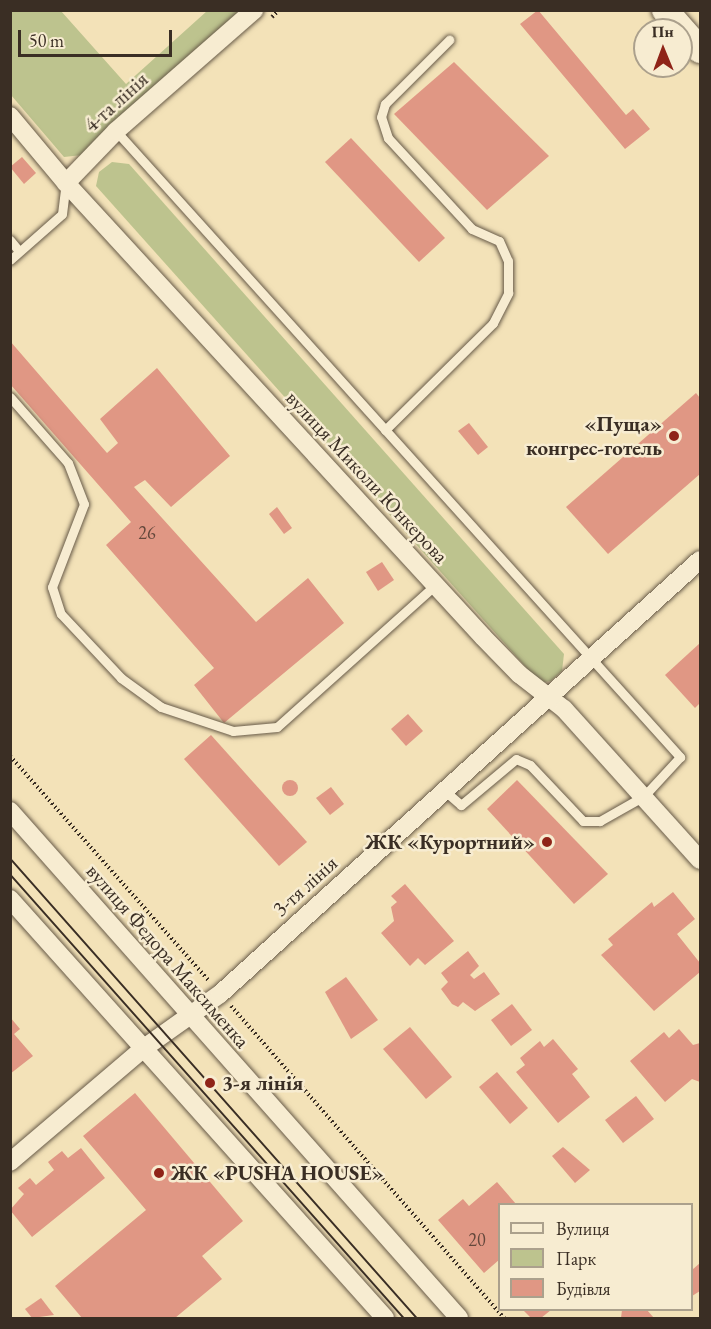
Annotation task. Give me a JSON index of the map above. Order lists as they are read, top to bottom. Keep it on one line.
{"streets":{"street":["4-та лінія","вулиця Миколи Юнкерова","3-тя лінія","вулиця Федора Максименка"]},"crossings":[["4-та лінія","вулиця Миколи Юнкерова"],["вулиця Миколи Юнкерова","3-тя лінія"],["3-тя лінія","вулиця Федора Максименка"]],"places":["«Пуща» конгрес-готель","ЖК «Курортний»","3-я лінія","ЖК «PUSHA HOUSE»"],"house_numbers":["26","20"],"legend":["Вулиця","Парк","Будівля"],"scale_bar":"50 m","north":"top"}
